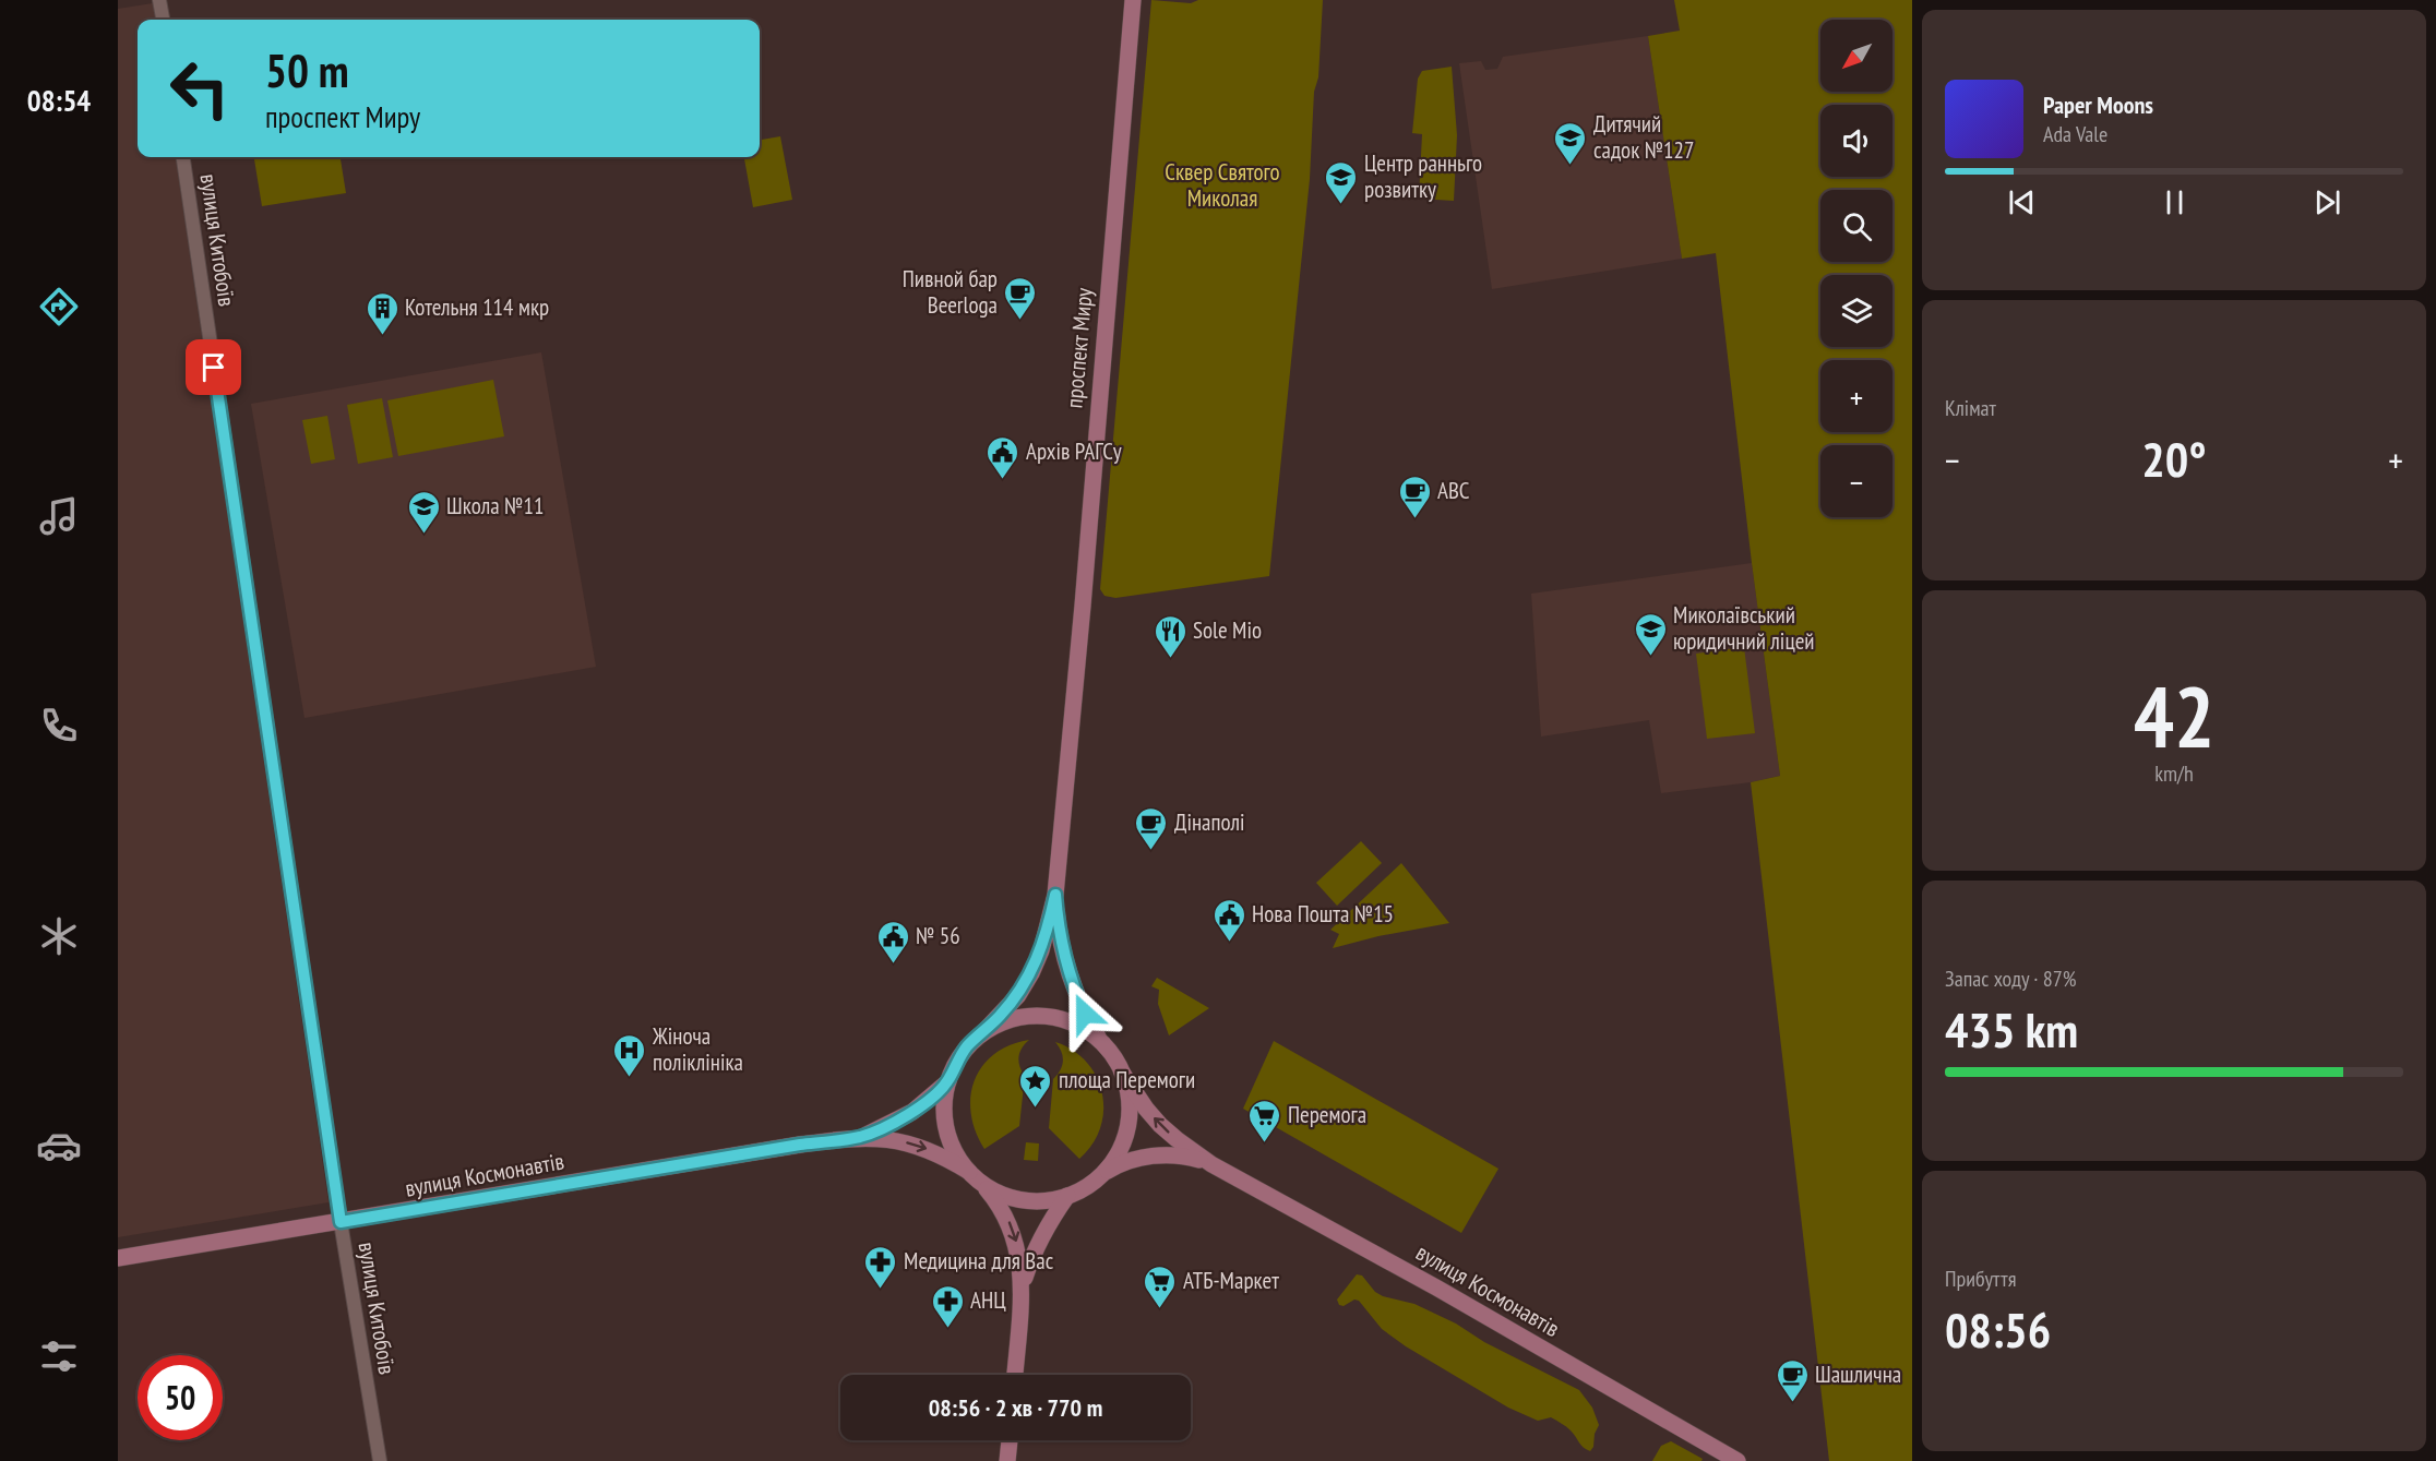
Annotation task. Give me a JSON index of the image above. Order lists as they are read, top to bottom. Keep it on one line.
{"streets":{"main road":["проспект Миру","вулиця Космонавтів"],"street":["вулиця Китобоїв"]},"crossings":[["вулиця Китобоїв","вулиця Космонавтів"],["проспект Миру","вулиця Космонавтів"]],"parks":["Сквер Святого Миколая"],"places":{"school or university":["Дитячий садок №127","Центр ранньго розвитку","Школа №11","Миколаївський юридичний ліцей"],"cafe":["Пивной бар Beerloga","ABC","Дінаполі","Шашлична"],"building":["Котельня 114 мкр"],"public building":["Архів РАГСу","Нова Пошта №15","№ 56"],"restaurant":["Sole Mio"],"hospital":["Жіноча поліклініка"],"place":["площа Перемоги"],"supermarket":["Перемога","АТБ-Маркет"],"pharmacy":["Медицина для Вас","АНЦ"]},"north":"bottom left","page":{"tabs":"08:54","map_buttons":["+","−"],"turn":["50 m","проспект Миру"],"song":["Paper Moons","Ada Vale"],"tile":["Клімат",["42","km/h"],["Запас ходу · 87%","435 km"],["Прибуття","08:56"]],"heat":["−","20°","+"],"limit":"50","trip":"08:56 · 2 хв · 770 m"}}
